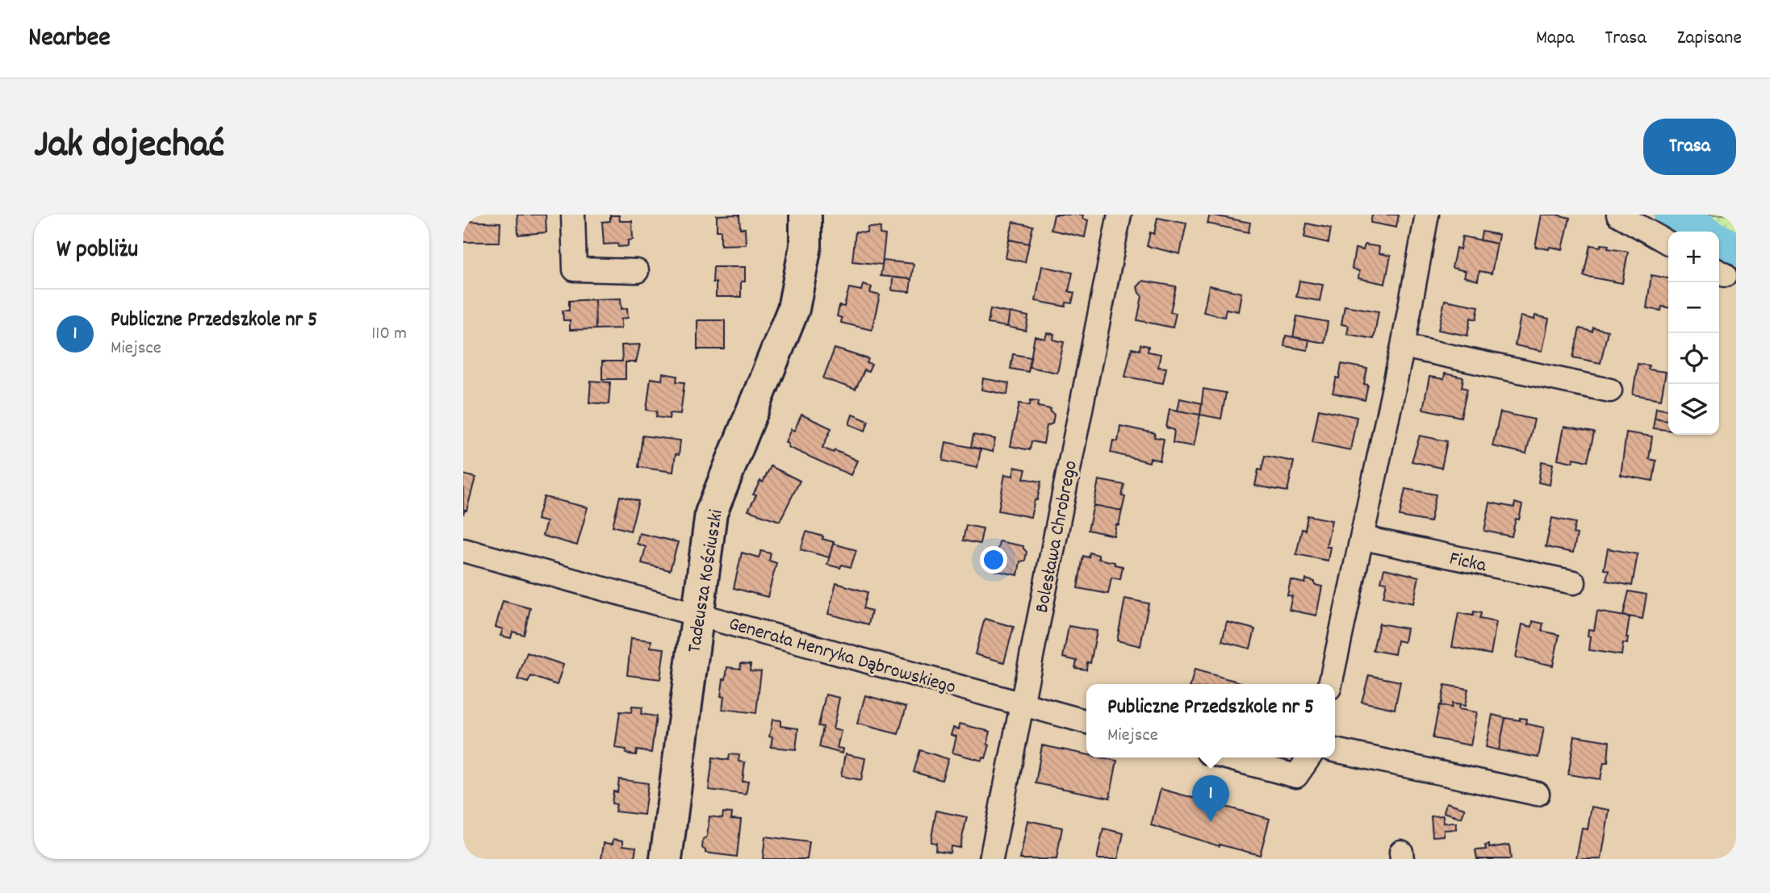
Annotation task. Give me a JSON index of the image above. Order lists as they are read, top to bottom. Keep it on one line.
{"streets":{"street":["Bolesława Chrobrego","Ficka","Tadeusza Kościuszki","Generała Henryka Dąbrowskiego"]},"crossings":[["Bolesława Chrobrego","Generała Henryka Dąbrowskiego"],["Tadeusza Kościuszki","Generała Henryka Dąbrowskiego"]],"page":{"header":"Nearbee","nav":["Mapa","Trasa","Zapisane"],"title":"Jak dojechać","buttons":"Trasa","heading":"W pobliżu","map_buttons":["+","−"],"list":[{"mark":"1","name":"Publiczne Przedszkole nr 5","note":"Miejsce","value":"110 m"}],"popup":["Publiczne Przedszkole nr 5","Miejsce"],"pins":"1"}}
